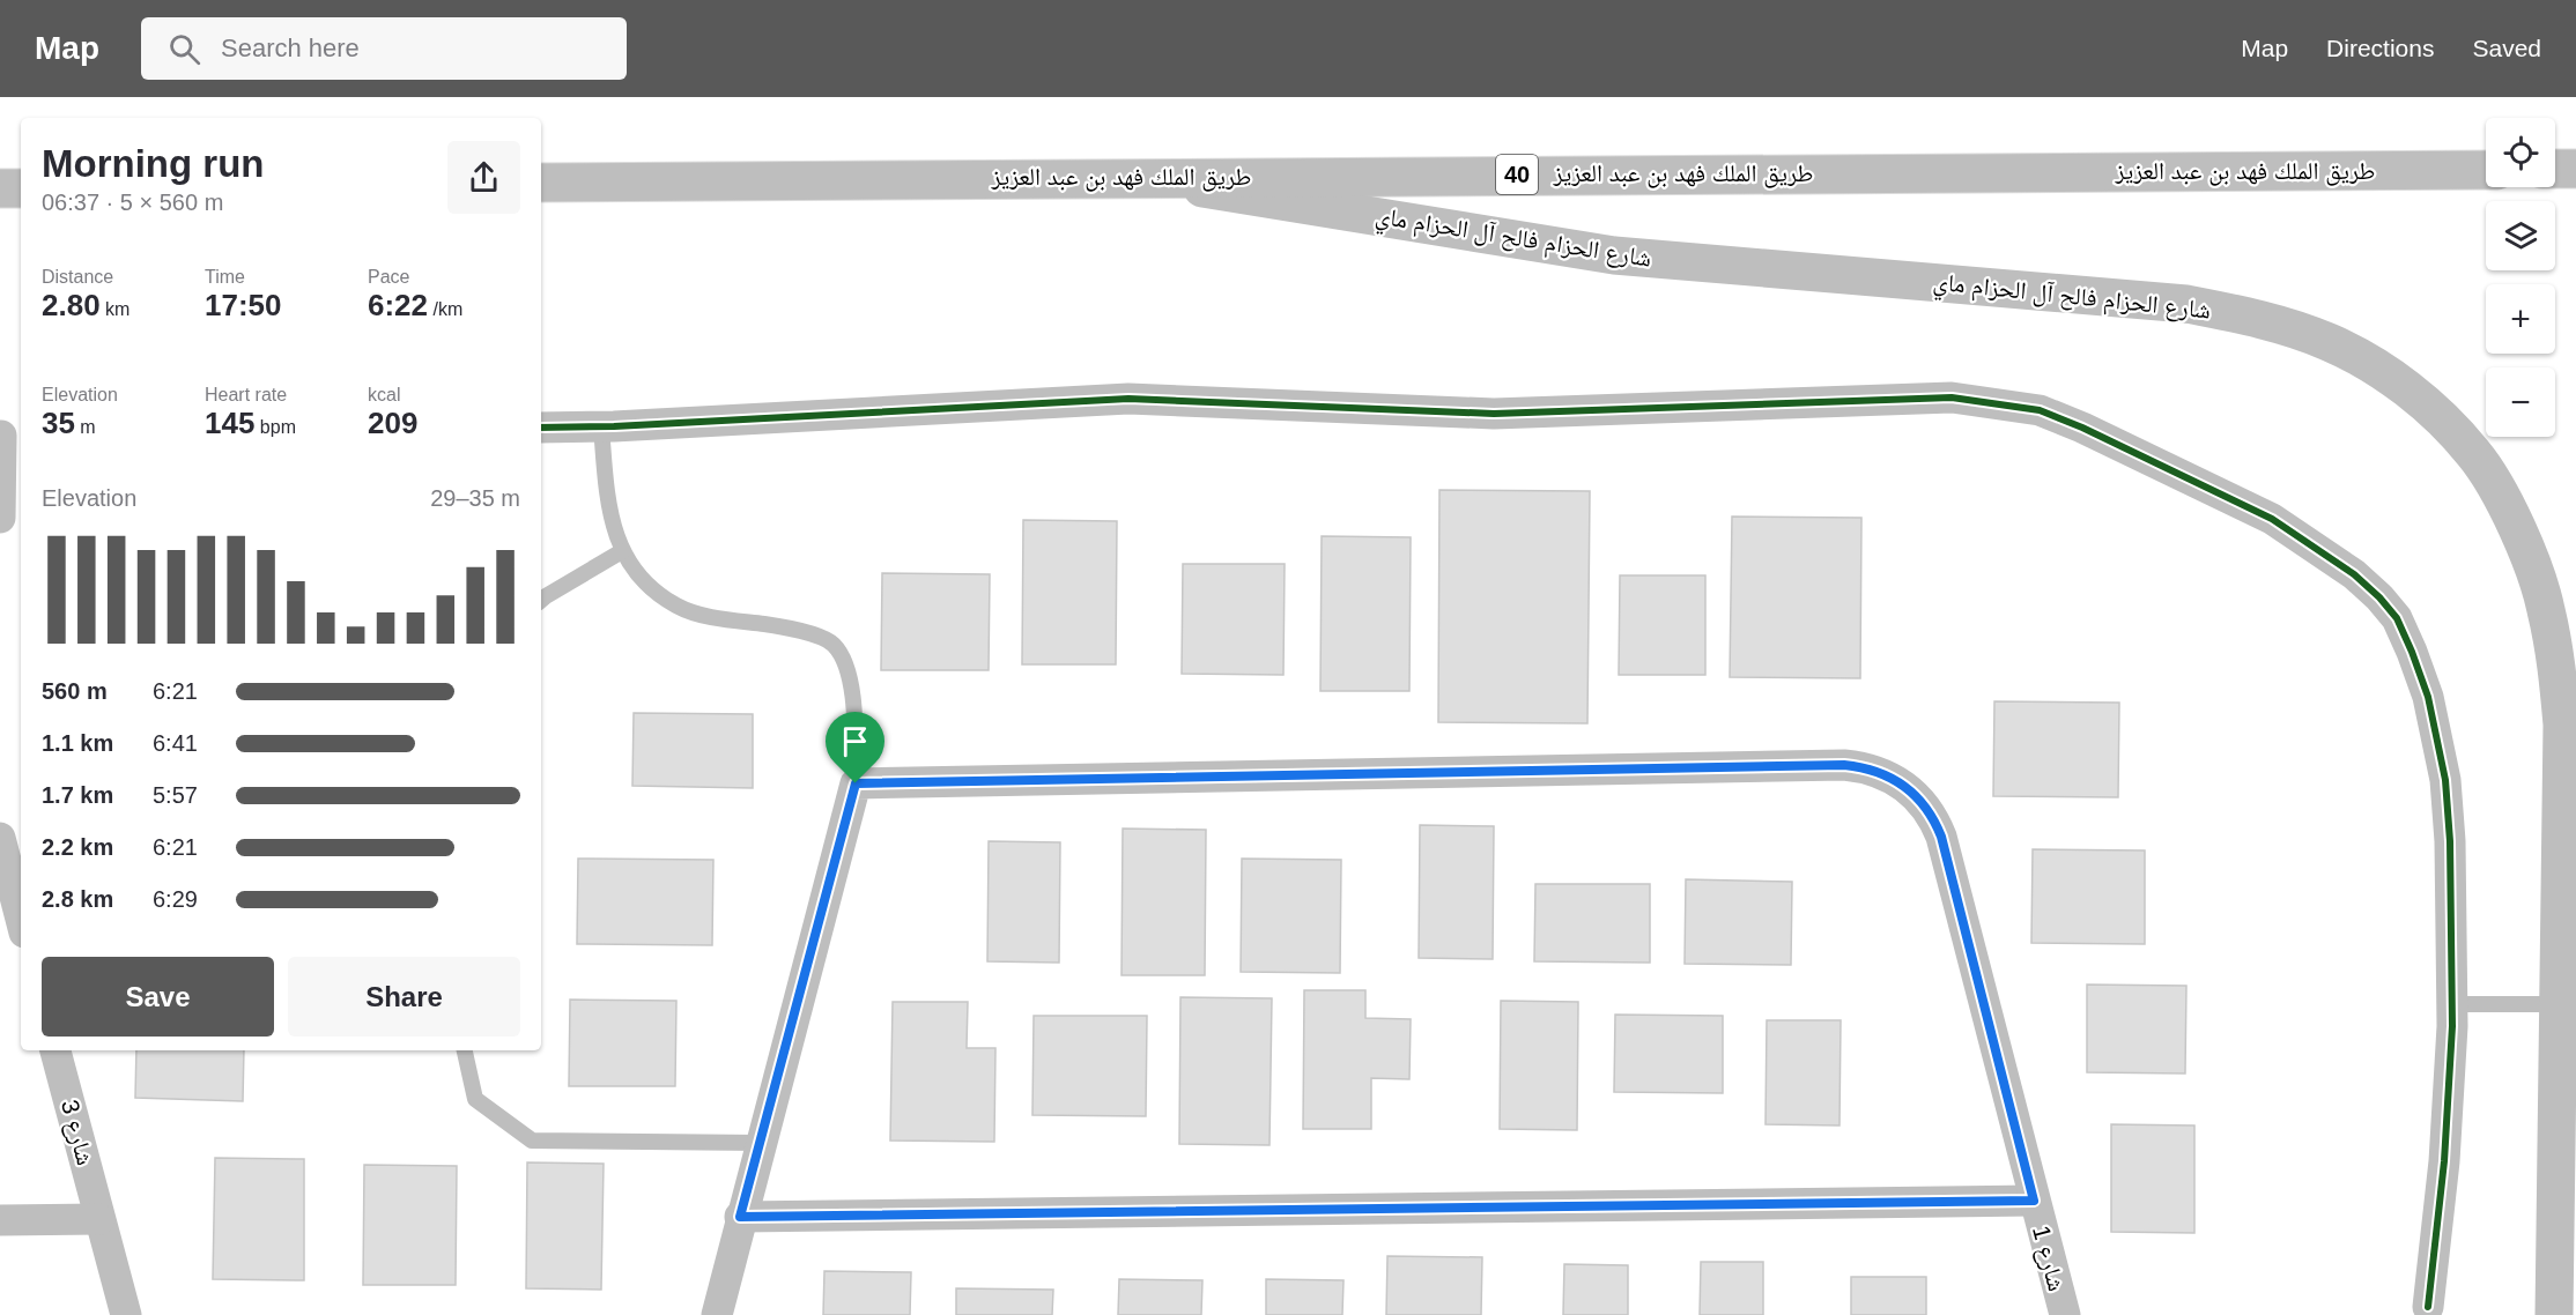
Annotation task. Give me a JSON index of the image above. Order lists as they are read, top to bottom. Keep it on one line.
{"streets":{"main road":["طريق الملك فهد بن عبد العزيز","40","شارع الحزام فالح آل الحزام ماي"],"street":["شارع 3","شارع 1"]},"crossings":[["طريق الملك فهد بن عبد العزيز","شارع الحزام فالح آل الحزام ماي"]],"page":{"header":"Map","search":"Search here","nav":["Map","Directions","Saved"],"map_buttons":["+","−"],"heading":["Morning run","06:37 · 5 × 560 m"],"stats":[["Distance","2.80 km"],["Time","17:50"],["Pace","6:22 /km"],["Elevation","35 m"],["Heart rate","145 bpm"],["kcal","209"]],"chart":["Elevation","29–35 m"],"list":[{"name":"560 m","note":"6:21"},{"name":"1.1 km","note":"6:41"},{"name":"1.7 km","note":"5:57"},{"name":"2.2 km","note":"6:21"},{"name":"2.8 km","note":"6:29"}],"buttons":["Save","Share"]}}
